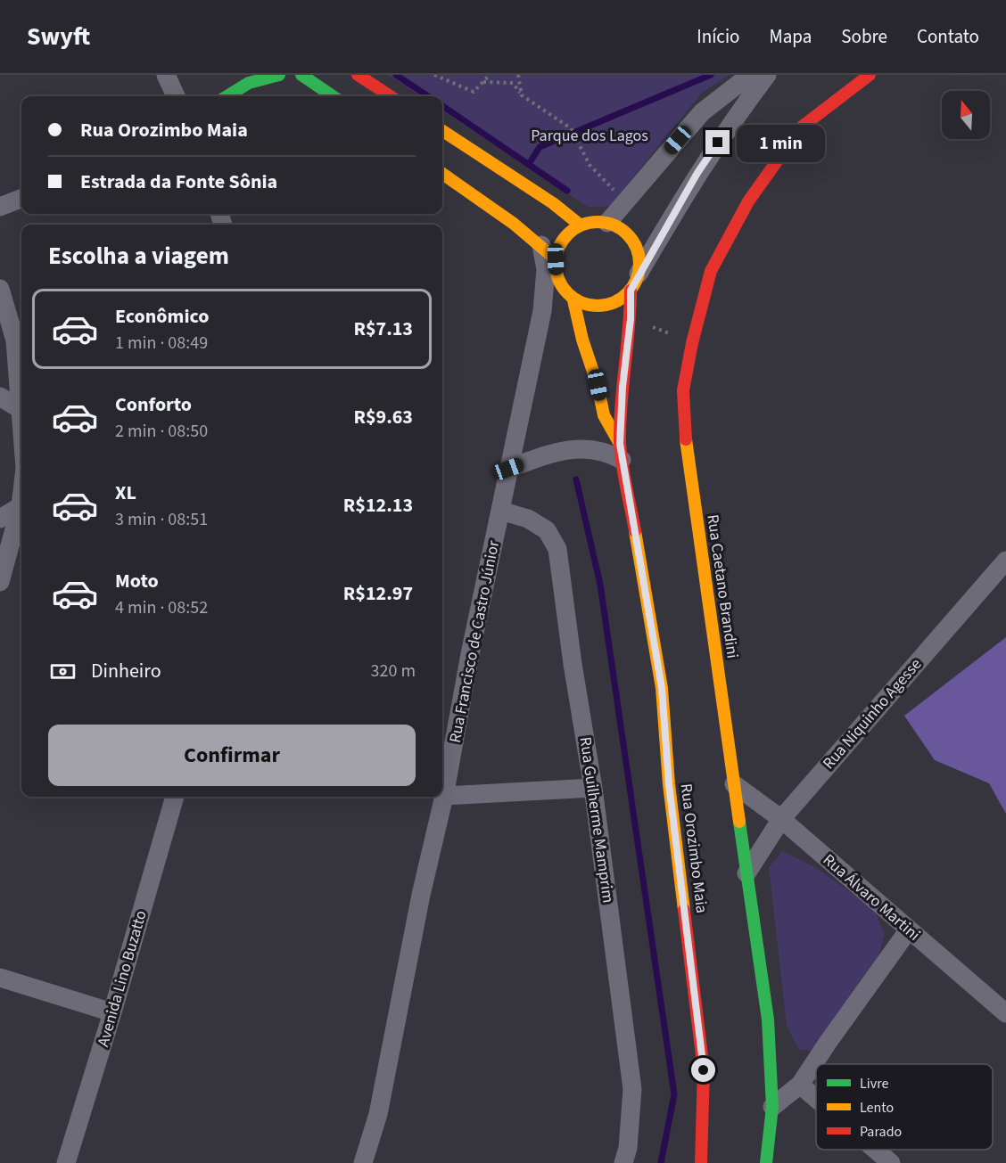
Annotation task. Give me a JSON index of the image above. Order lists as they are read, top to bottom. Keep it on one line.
{"streets":{"main road":["Rua Caetano Brandini","Rua Orozimbo Maia"],"street":["Rua Francisco de Castro Júnior","Rua Niquinho Agesse","Rua Guilherme Mamprim","Rua Álvaro Martini","Avenida Lino Buzatto"]},"crossings":[["Rua Caetano Brandini","Rua Niquinho Agesse"],["Rua Caetano Brandini","Rua Álvaro Martini"],["Rua Francisco de Castro Júnior","Rua Guilherme Mamprim"],["Rua Niquinho Agesse","Rua Álvaro Martini"]],"parks":["Parque dos Lagos"],"legend":["Livre","Lento","Parado"],"north":"top","page":{"header":"Swyft","nav":["Início","Mapa","Sobre","Contato"],"banner":["Rua Orozimbo Maia","Estrada da Fonte Sônia"],"bubble":"1 min","heading":"Escolha a viagem","list":[{"name":"Econômico","note":"1 min · 08:49","value":"R$7.13"},{"name":"Conforto","note":"2 min · 08:50","value":"R$9.63"},{"name":"XL","note":"3 min · 08:51","value":"R$12.13"},{"name":"Moto","note":"4 min · 08:52","value":"R$12.97"}],"pay":["Dinheiro","320 m"],"buttons":"Confirmar"}}
